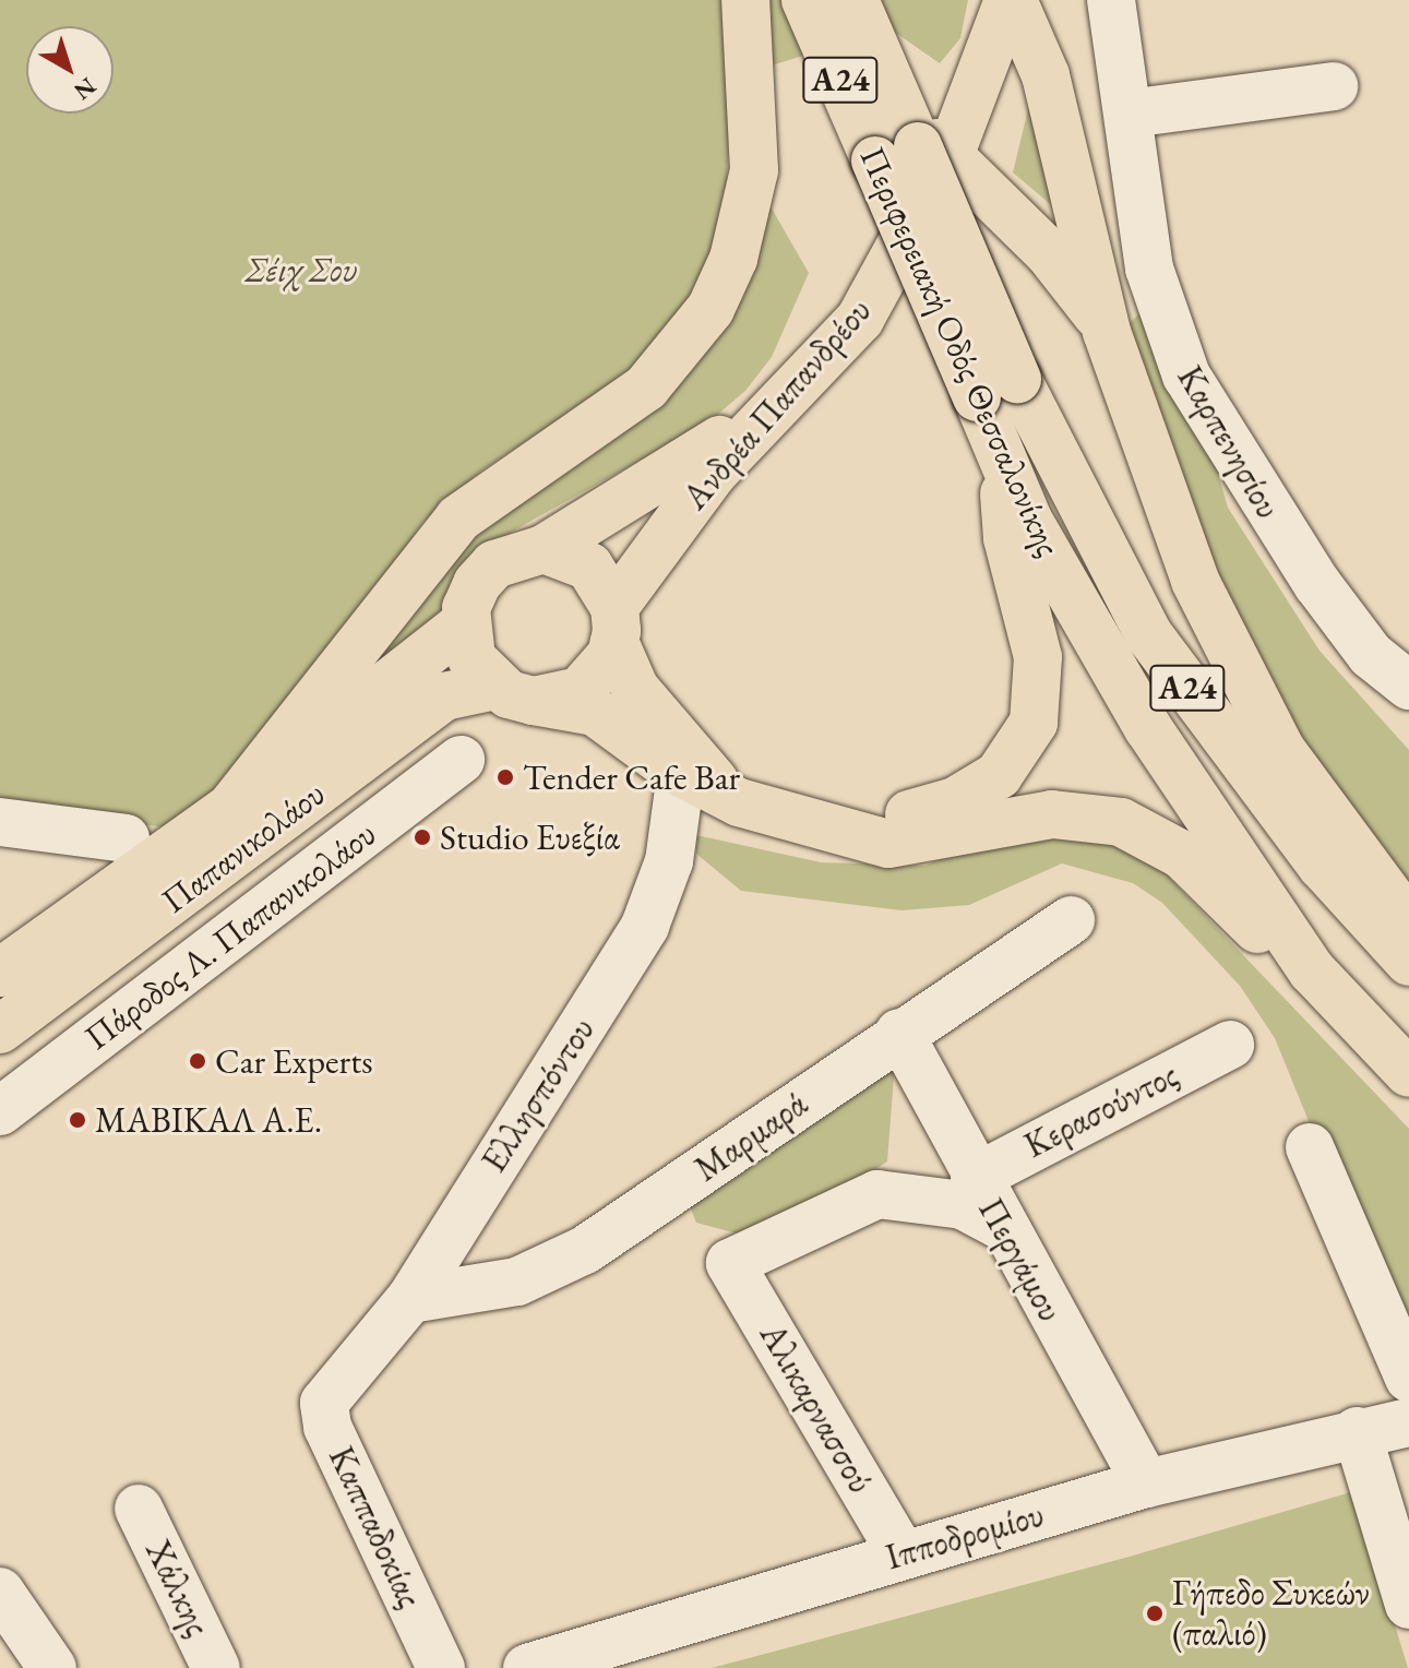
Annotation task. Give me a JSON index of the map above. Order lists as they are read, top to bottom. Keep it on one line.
{"streets":{"main road":["Α24","Περιφερειακή Οδός Θεσσαλονίκης","Ανδρέα Παπανδρέου","Παπανικολάου"],"street":["Καρπενησίου","Πάροδος Λ. Παπανικολάου","Ελλησπόντου","Κερασούντος","Μαρμαρά","Περγάμου","Αλικαρνασσού","Καππαδοκίας","Ιπποδρομίου","Χάλκης"]},"crossings":[["Περιφερειακή Οδός Θεσσαλονίκης","Ανδρέα Παπανδρέου"],["Ανδρέα Παπανδρέου","Παπανικολάου"],["Ελλησπόντου","Μαρμαρά"],["Ελλησπόντου","Καππαδοκίας"],["Κερασούντος","Περγάμου"],["Μαρμαρά","Περγάμου"],["Περγάμου","Αλικαρνασσού"],["Περγάμου","Ιπποδρομίου"],["Αλικαρνασσού","Ιπποδρομίου"]],"parks":["Σέιχ Σου"],"places":["Tender Cafe Bar","Studio Ευεξία","Car Experts","ΜΑΒΙΚΑΛ Α.Ε.","Γήπεδο Συκεών (παλιό)"],"north":"bottom right"}
